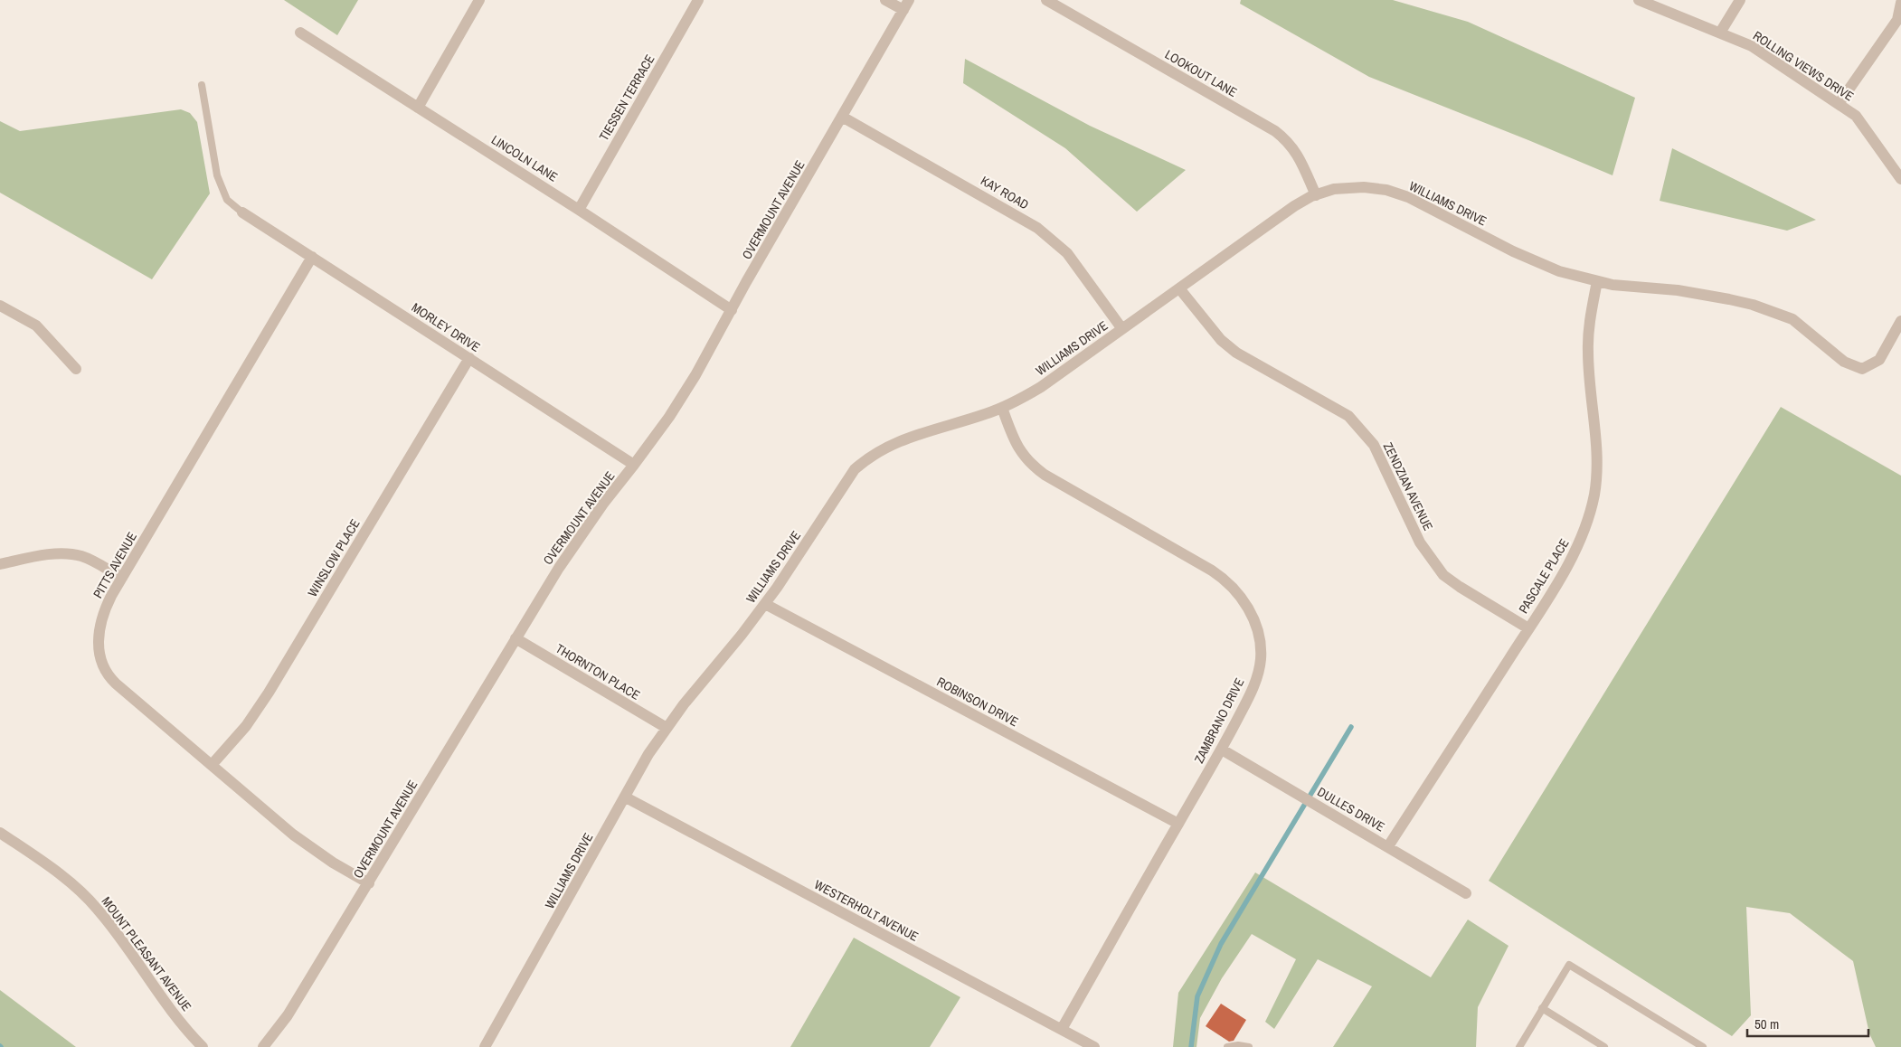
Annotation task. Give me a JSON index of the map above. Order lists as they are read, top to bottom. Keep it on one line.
{"streets":{"street":["ROLLING VIEWS DRIVE","LOOKOUT LANE","TIESSEN TERRACE","LINCOLN LANE","KAY ROAD","WILLIAMS DRIVE","OVERMOUNT AVENUE","MORLEY DRIVE","ZENDZIAN AVENUE","WINSLOW PLACE","PITTS AVENUE","PASCALE PLACE","THORNTON PLACE","ROBINSON DRIVE","ZAMBRANO DRIVE","DULLES DRIVE","WESTERHOLT AVENUE","MOUNT PLEASANT AVENUE"]},"crossings":[["LOOKOUT LANE","WILLIAMS DRIVE"],["TIESSEN TERRACE","LINCOLN LANE"],["LINCOLN LANE","OVERMOUNT AVENUE"],["KAY ROAD","WILLIAMS DRIVE"],["KAY ROAD","OVERMOUNT AVENUE"],["WILLIAMS DRIVE","ZENDZIAN AVENUE"],["WILLIAMS DRIVE","PASCALE PLACE"],["WILLIAMS DRIVE","THORNTON PLACE"],["WILLIAMS DRIVE","ROBINSON DRIVE"],["WILLIAMS DRIVE","ZAMBRANO DRIVE"],["WILLIAMS DRIVE","WESTERHOLT AVENUE"],["OVERMOUNT AVENUE","MORLEY DRIVE"],["OVERMOUNT AVENUE","PITTS AVENUE"],["OVERMOUNT AVENUE","THORNTON PLACE"],["MORLEY DRIVE","WINSLOW PLACE"],["MORLEY DRIVE","PITTS AVENUE"],["ZENDZIAN AVENUE","PASCALE PLACE"],["WINSLOW PLACE","PITTS AVENUE"],["PASCALE PLACE","DULLES DRIVE"],["ROBINSON DRIVE","ZAMBRANO DRIVE"],["ZAMBRANO DRIVE","DULLES DRIVE"],["ZAMBRANO DRIVE","WESTERHOLT AVENUE"]],"scale_bar":"50 m"}
